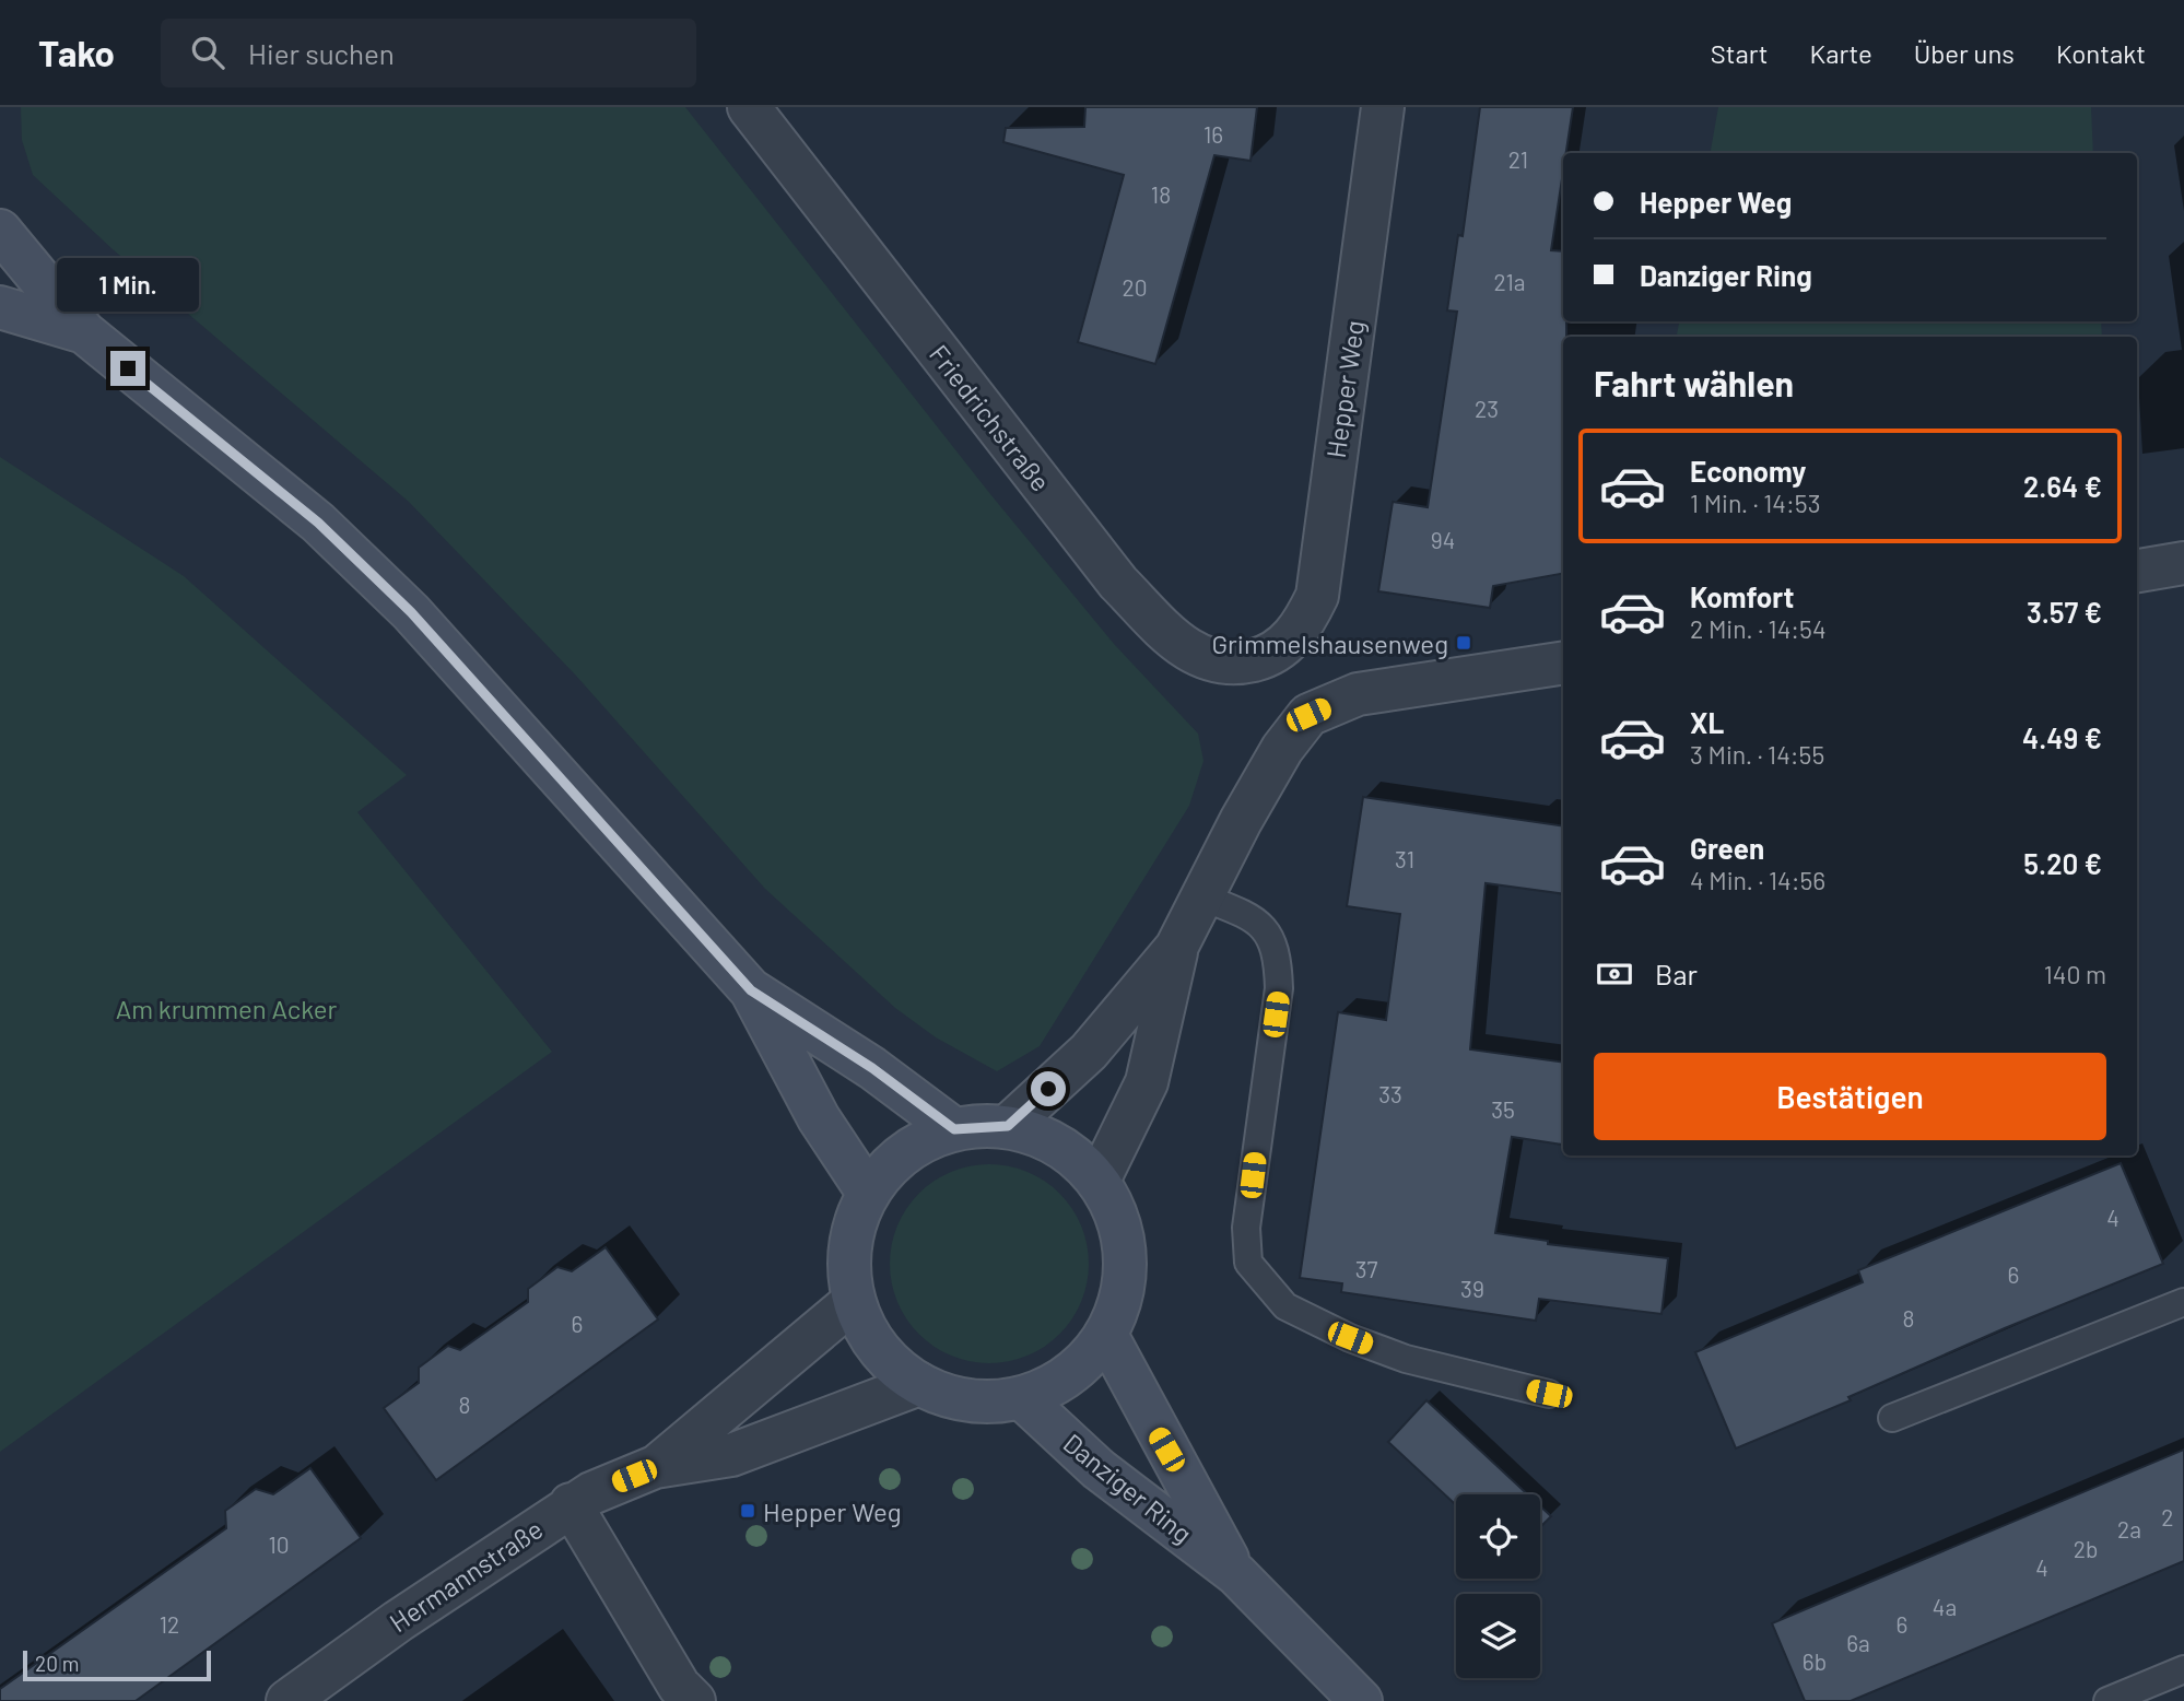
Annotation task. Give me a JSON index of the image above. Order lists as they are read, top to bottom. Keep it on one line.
{"streets":{"main road":["Danziger Ring"],"street":["Hepper Weg","Friedrichstraße","Hermannstraße"]},"crossings":[["Hepper Weg","Friedrichstraße"]],"parks":["Am krummen Acker"],"places":{"transit":["Grimmelshausenweg","Hepper Weg"]},"house_numbers":["16","21","18","21a","20","23","94","31","33","35","4","37","6","39","8","6","8","2","2a","10","2b","4","4a","12","6","6a","6b"],"scale_bar":"20 m","page":{"header":"Tako","search":"Hier suchen","nav":["Start","Karte","Über uns","Kontakt"],"banner":["Hepper Weg","Danziger Ring"],"bubble":"1 Min.","heading":"Fahrt wählen","list":[{"name":"Economy","note":"1 Min. · 14:53","value":"2.64 €"},{"name":"Komfort","note":"2 Min. · 14:54","value":"3.57 €"},{"name":"XL","note":"3 Min. · 14:55","value":"4.49 €"},{"name":"Green","note":"4 Min. · 14:56","value":"5.20 €"}],"pay":["Bar","140 m"],"buttons":"Bestätigen","scale":"20 m"}}
